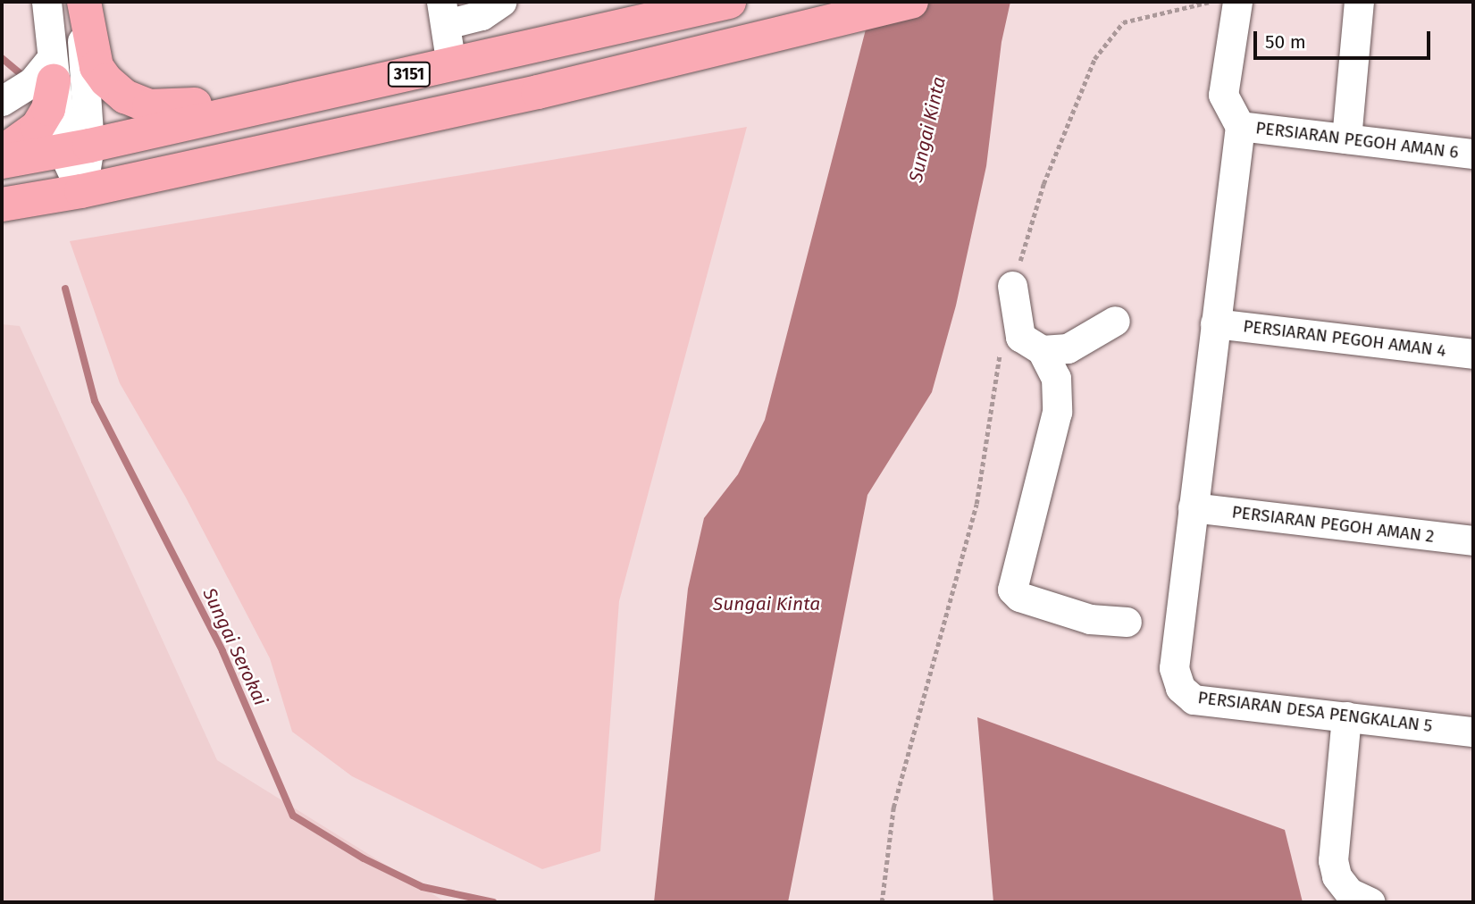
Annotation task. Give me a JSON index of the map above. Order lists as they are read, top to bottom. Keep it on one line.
{"streets":{"main road":["3151"],"street":["PERSIARAN PEGOH AMAN 6","PERSIARAN PEGOH AMAN 4","PERSIARAN PEGOH AMAN 2","PERSIARAN DESA PENGKALAN 5"]},"crossings":[["PERSIARAN PEGOH AMAN 2","PERSIARAN DESA PENGKALAN 5"]],"water":["Sungai Kinta","Sungai Serokai"],"scale_bar":"50 m"}
